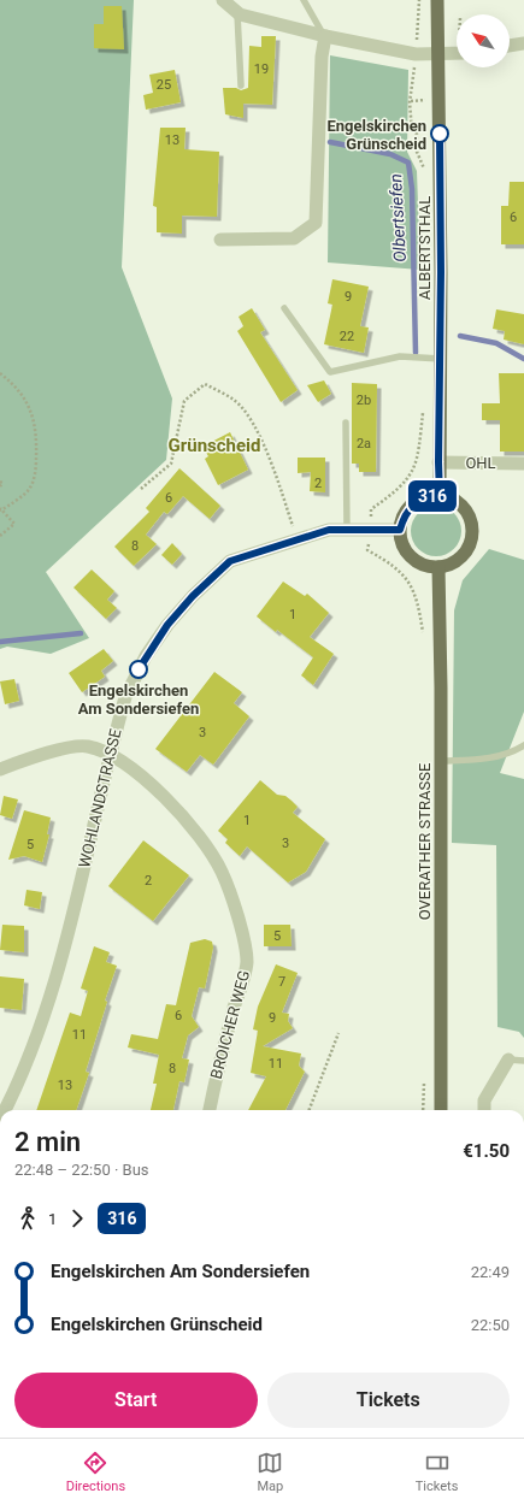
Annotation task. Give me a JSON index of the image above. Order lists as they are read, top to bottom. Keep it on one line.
{"streets":{"main road":["ALBERTSTHAL","OVERATHER STRASSE"],"street":["OHL","WOHLANDSTRASSE","BROICHER WEG"]},"crossings":[["ALBERTSTHAL","OHL"],["ALBERTSTHAL","WOHLANDSTRASSE"],["ALBERTSTHAL","OVERATHER STRASSE"],["WOHLANDSTRASSE","OVERATHER STRASSE"],["WOHLANDSTRASSE","BROICHER WEG"]],"districts":["Grünscheid"],"water":["Olbertsiefen"],"places":["Engelskirchen Grünscheid","Engelskirchen Am Sondersiefen"],"lines":["bus line 316"],"house_numbers":["19","25","13","6","9","22","2b","2a","2","6","8","1","3","1","3","5","2","5","7","6","9","11","11","8","13"],"north":"top left","page":{"on_map":"316","heading":["2 min","22:48 – 22:50 · Bus","€1.50"],"legs":["1","316"],"list":[{"name":"Engelskirchen Am Sondersiefen","value":"22:49"},{"name":"Engelskirchen Grünscheid","value":"22:50"}],"buttons":["Start","Tickets"],"tabs":["Directions","Map","Tickets"]}}
